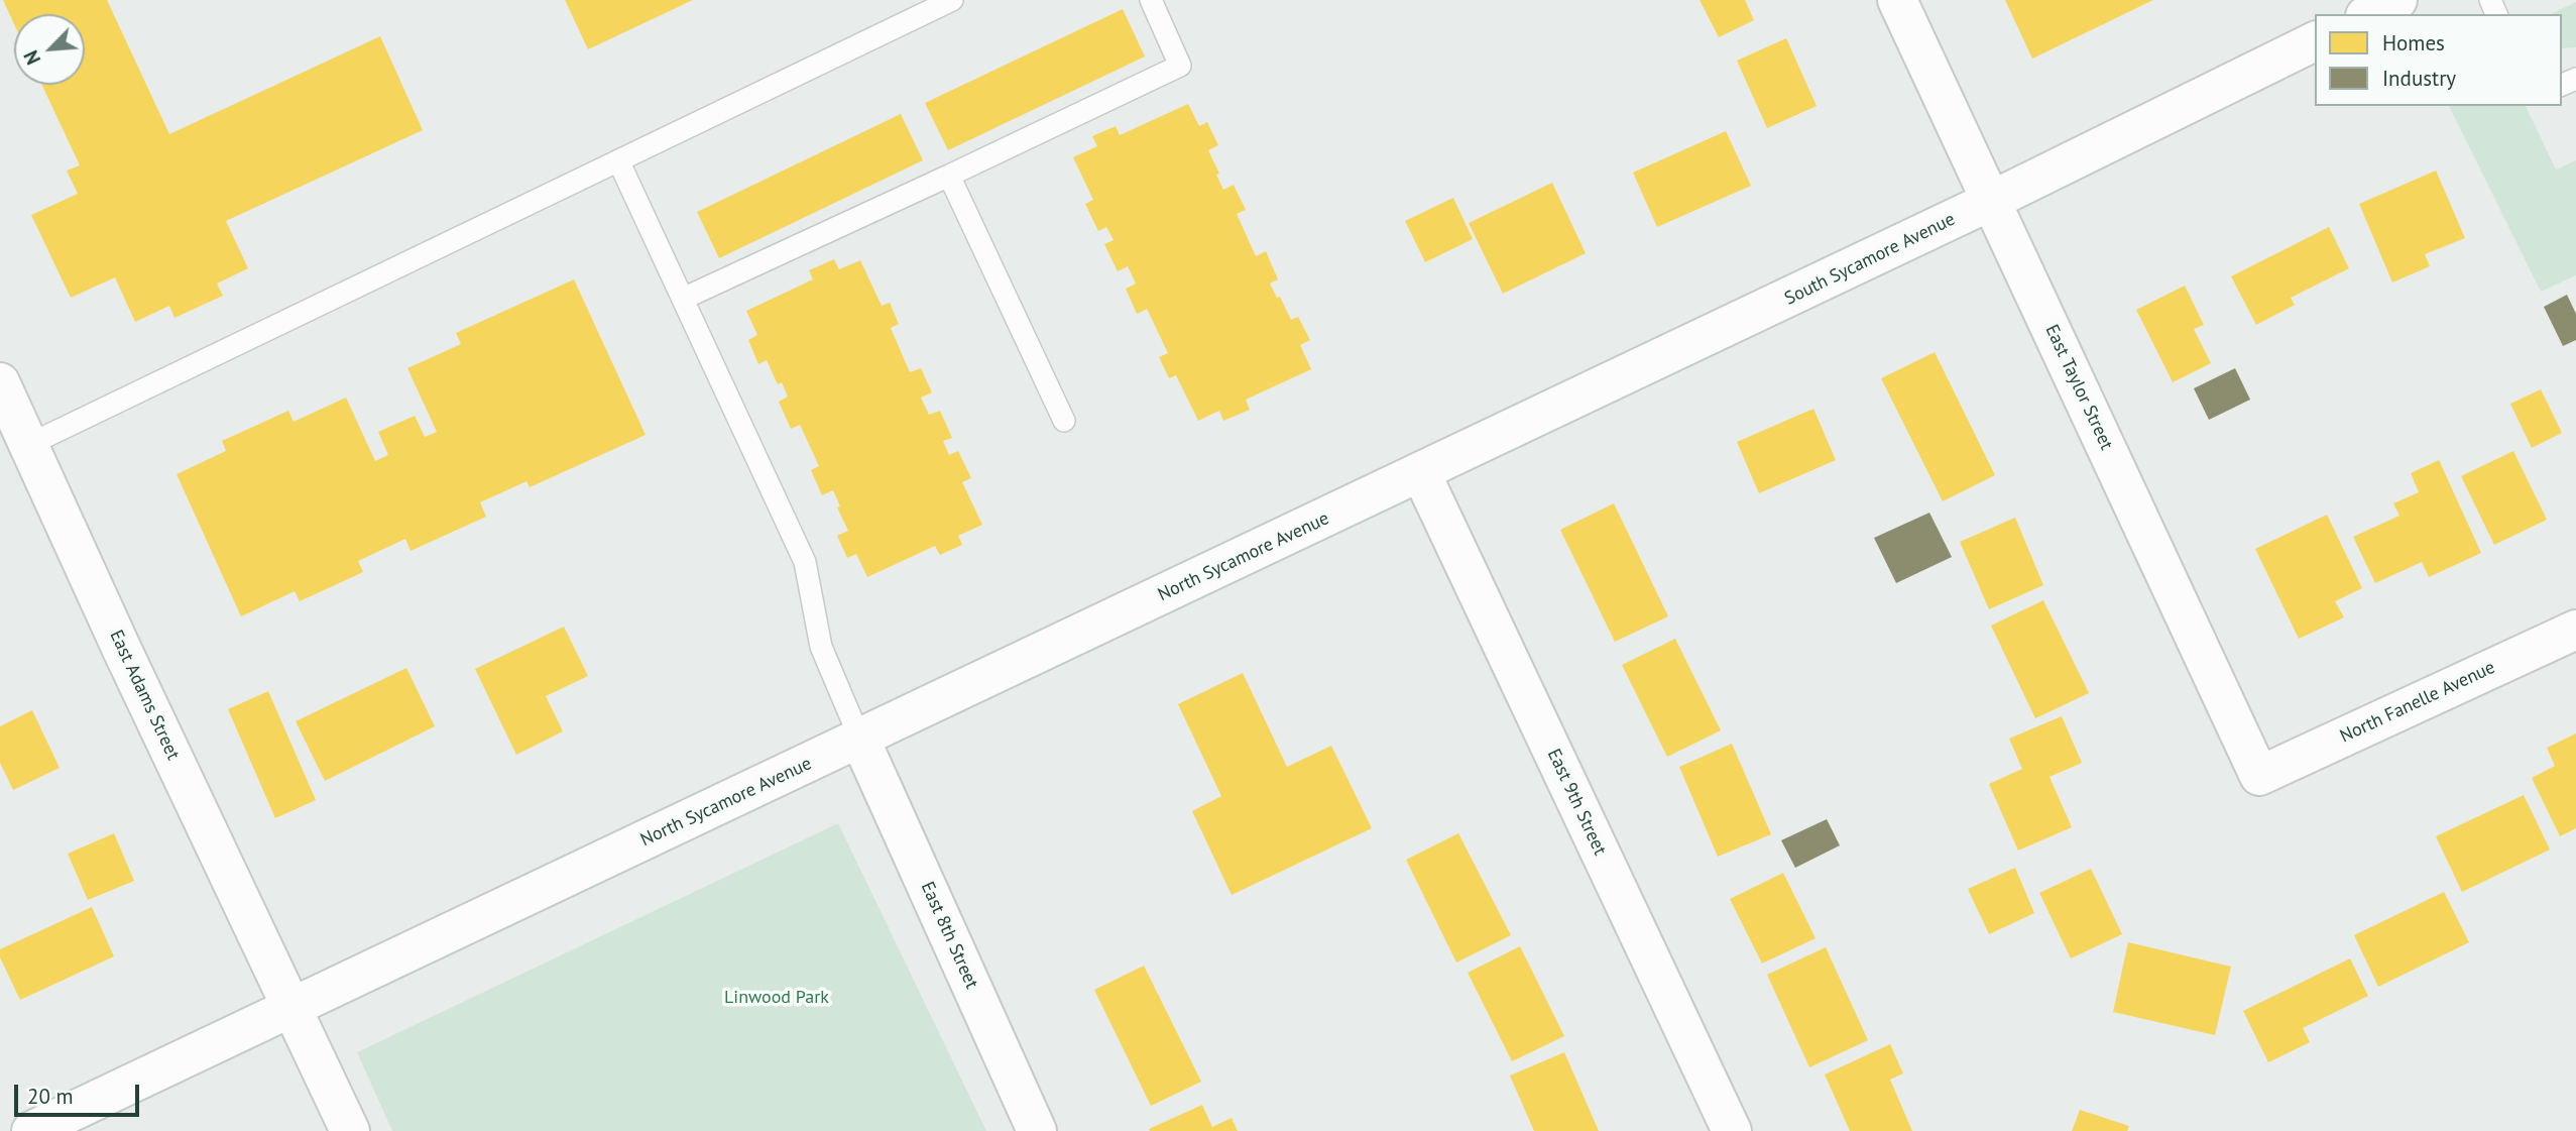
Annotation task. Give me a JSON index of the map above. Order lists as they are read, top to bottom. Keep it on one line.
{"streets":{"street":["South Sycamore Avenue","East Taylor Street","North Sycamore Avenue","East Adams Street","North Fanelle Avenue","East 9th Street","East 8th Street"]},"crossings":[["South Sycamore Avenue","East Taylor Street"],["South Sycamore Avenue","North Sycamore Avenue"],["South Sycamore Avenue","East 9th Street"],["East Taylor Street","North Fanelle Avenue"],["North Sycamore Avenue","East Adams Street"],["North Sycamore Avenue","East 9th Street"],["North Sycamore Avenue","East 8th Street"]],"parks":["Linwood Park"],"legend":["Homes","Industry"],"scale_bar":"20 m","north":"bottom left"}
